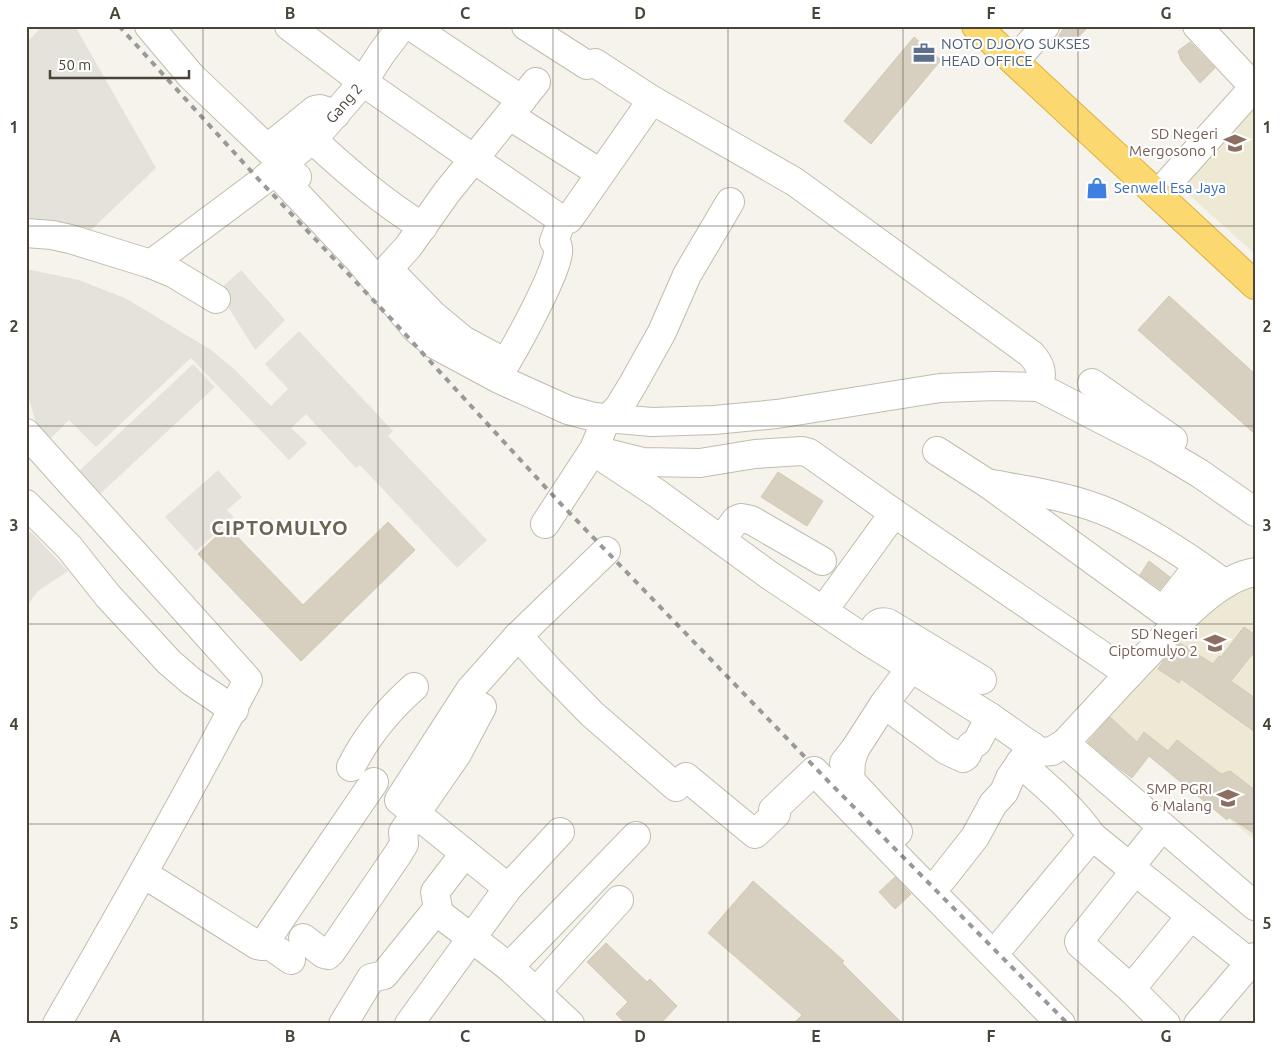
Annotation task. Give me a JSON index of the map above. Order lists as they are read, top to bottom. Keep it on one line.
{"streets":{"street":["Gang 2"]},"districts":["CIPTOMULYO"],"places":{"office":["NOTO DJOYO SUKSES HEAD OFFICE"],"school or university":["SD Negeri Mergosono 1","SD Negeri Ciptomulyo 2","SMP PGRI 6 Malang"],"shop":["Senwell Esa Jaya"]},"scale_bar":"50 m","grid":{"columns":["A","B","C","D","E","F","G"],"rows":["1","2","3","4","5"]}}
